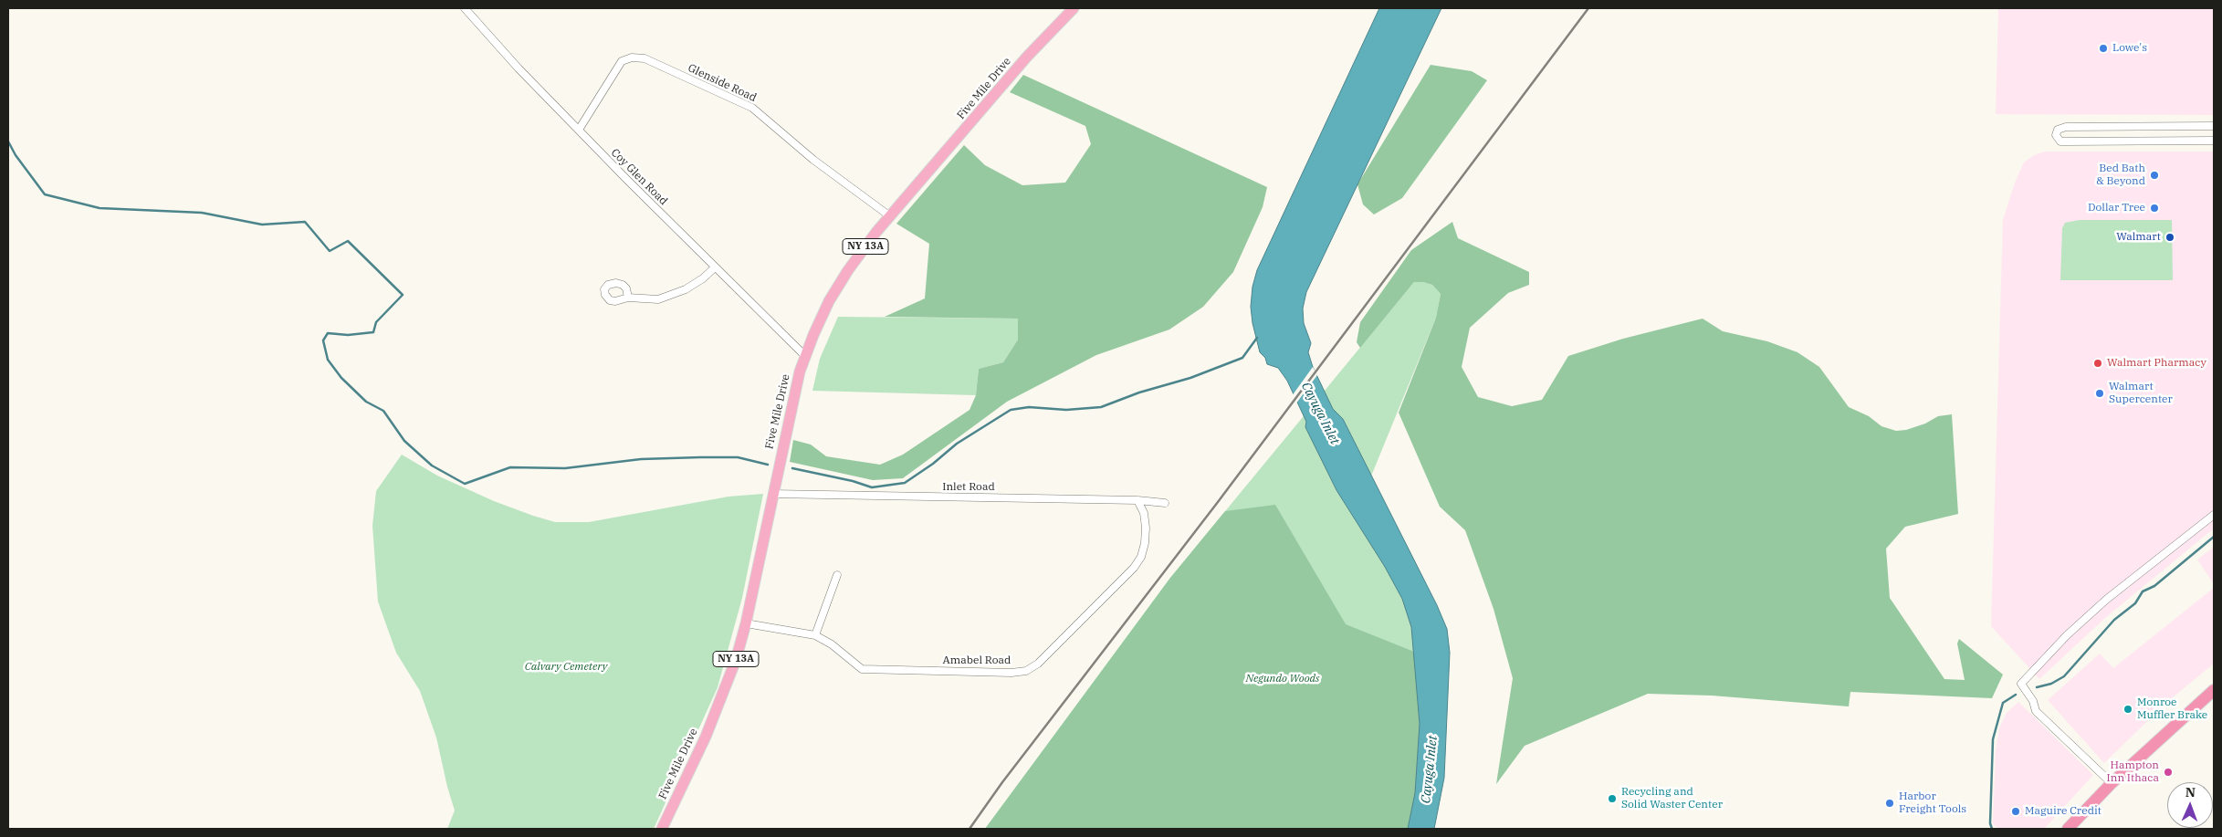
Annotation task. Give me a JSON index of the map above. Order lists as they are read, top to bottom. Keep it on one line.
{"streets":{"main road":["Five Mile Drive","NY 13A"],"street":["Glenside Road","Coy Glen Road","Inlet Road","Amabel Road"]},"crossings":[["Glenside Road","Five Mile Drive"],["Glenside Road","Coy Glen Road"],["Five Mile Drive","Coy Glen Road"],["Five Mile Drive","Inlet Road"],["Five Mile Drive","Amabel Road"],["Inlet Road","Amabel Road"]],"water":["Cayuga Inlet"],"parks":["Calvary Cemetery","Negundo Woods"],"places":["Lowe's","Bed Bath & Beyond","Dollar Tree","Walmart","Walmart Pharmacy","Walmart Supercenter","Monroe Muffler Brake","Hampton Inn Ithaca","Recycling and Solid Waster Center","Harbor Freight Tools","Maguire Credit"],"north":"top"}
